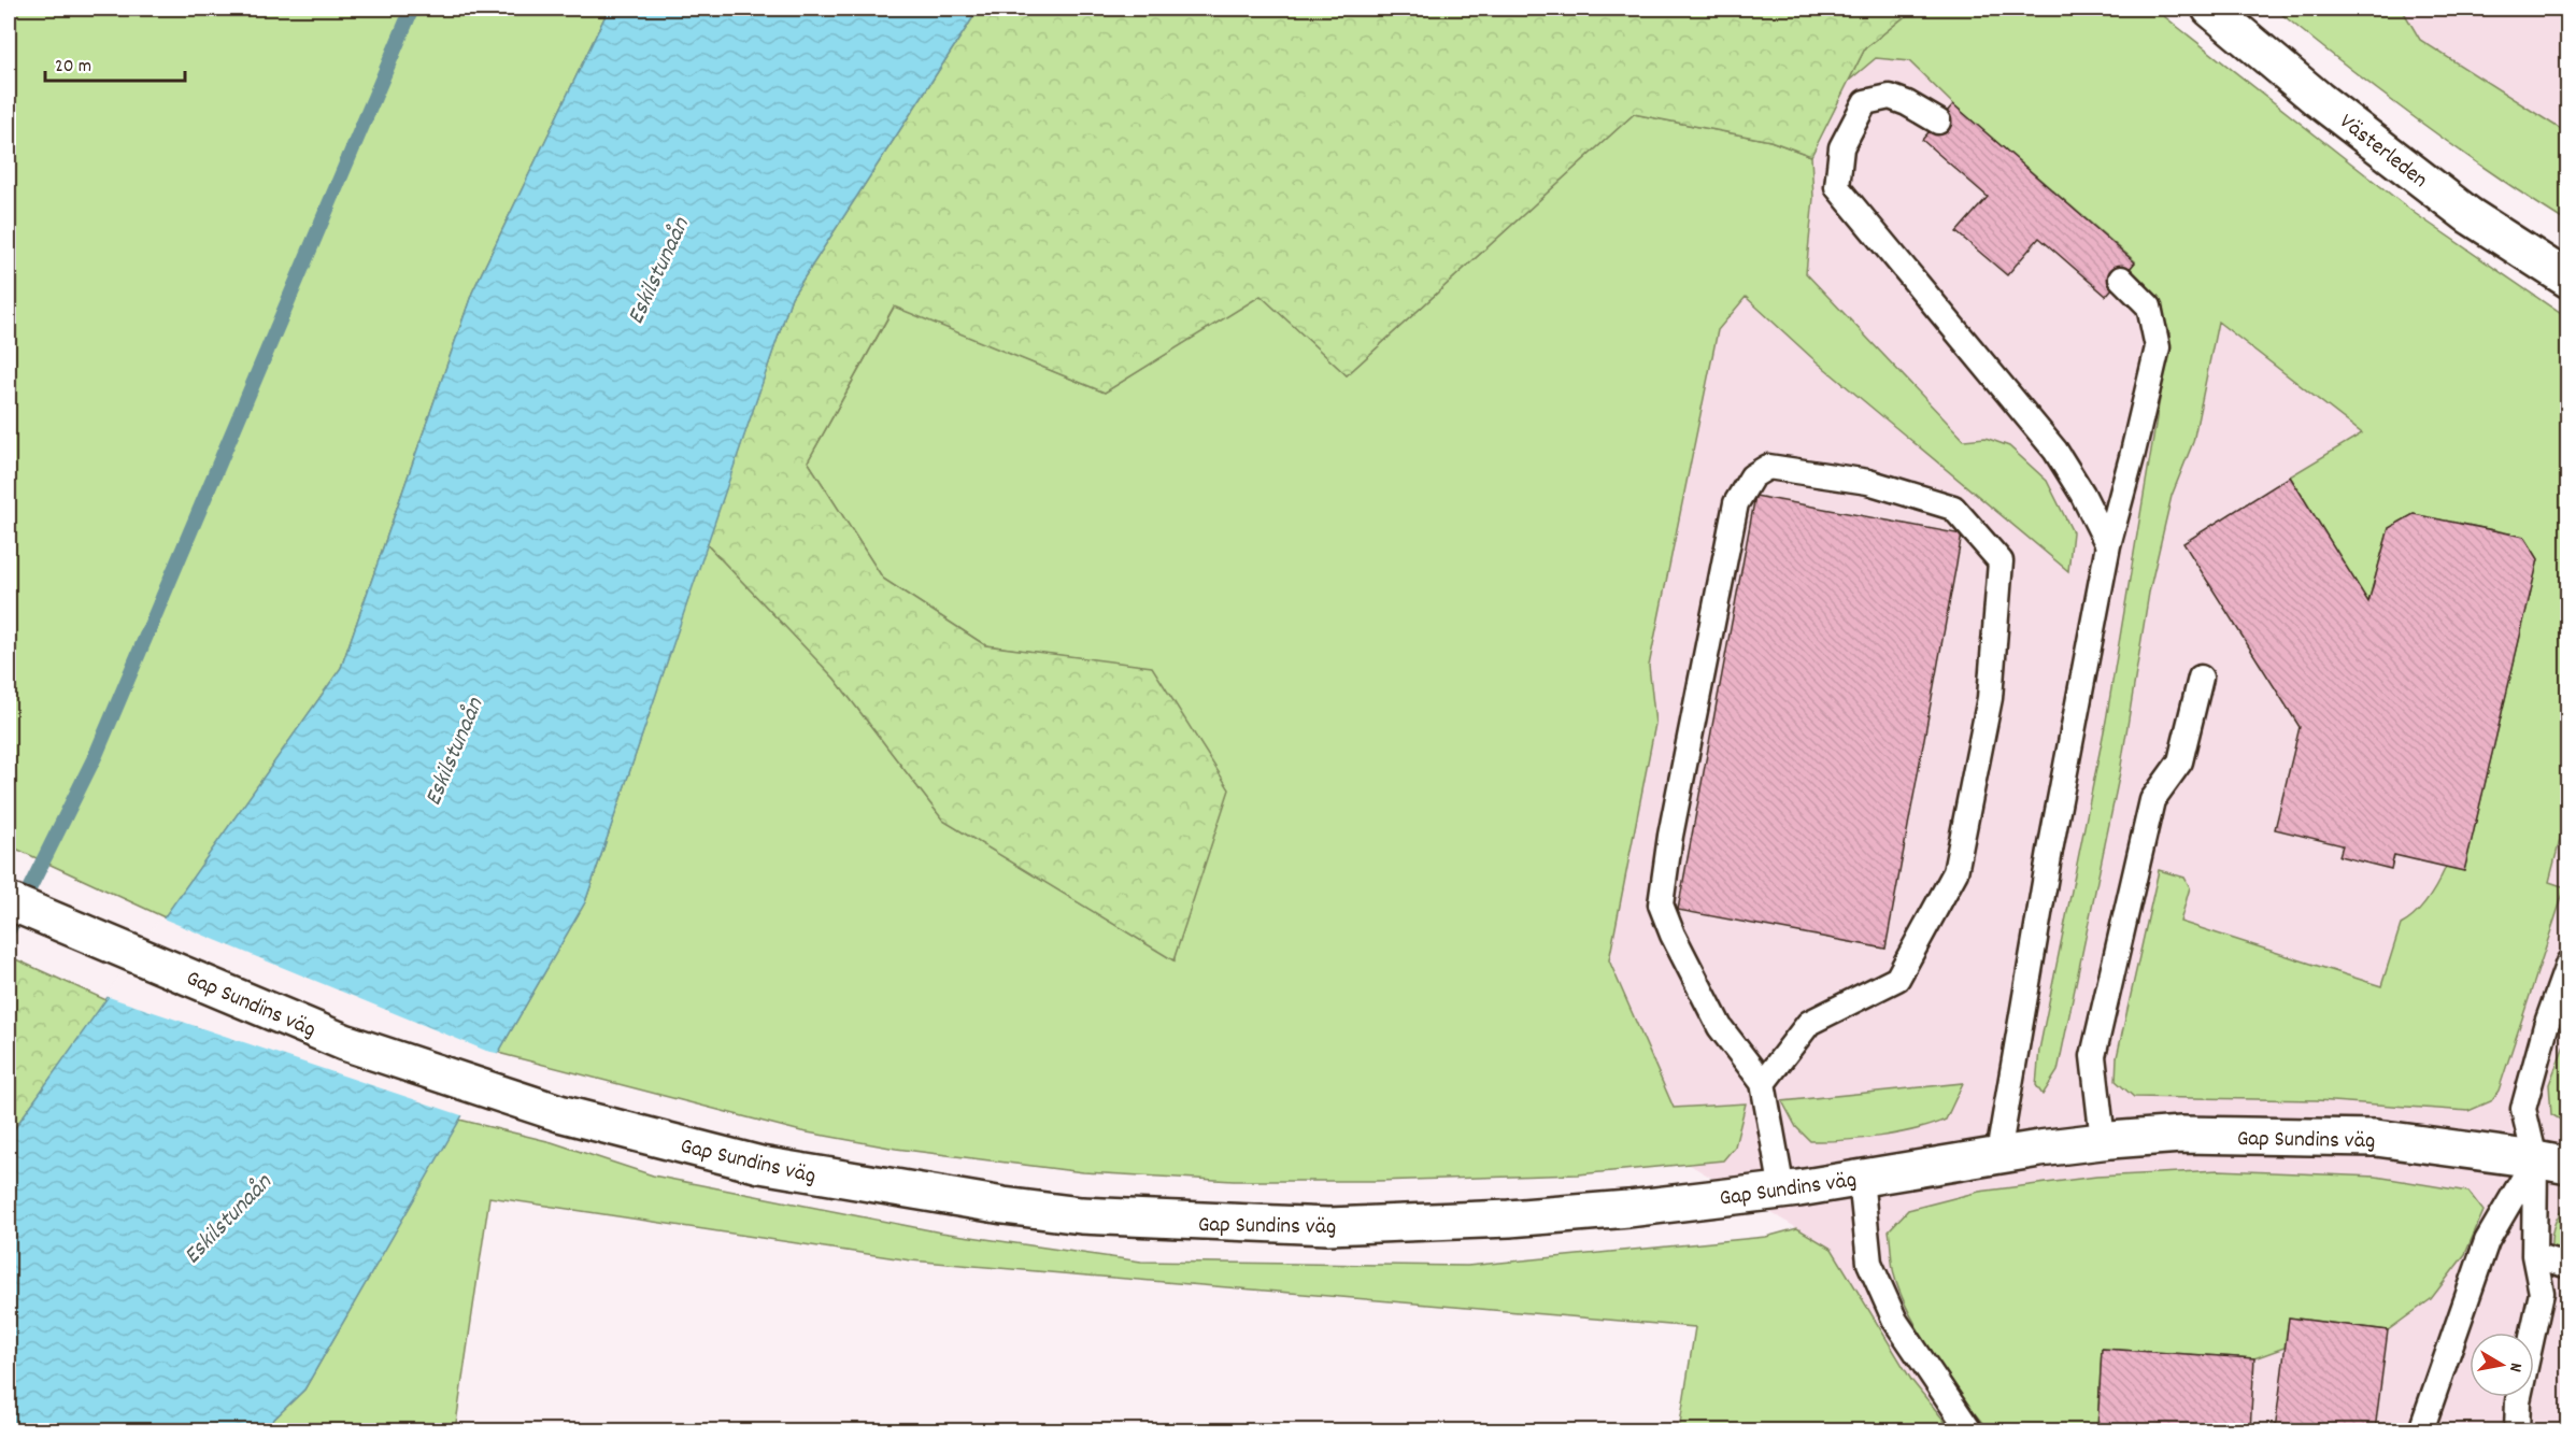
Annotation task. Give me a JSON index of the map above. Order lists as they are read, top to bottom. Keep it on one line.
{"streets":{"street":["Västerleden","Gap Sundins väg"]},"water":["Eskilstunaån"],"scale_bar":"20 m","north":"right"}
